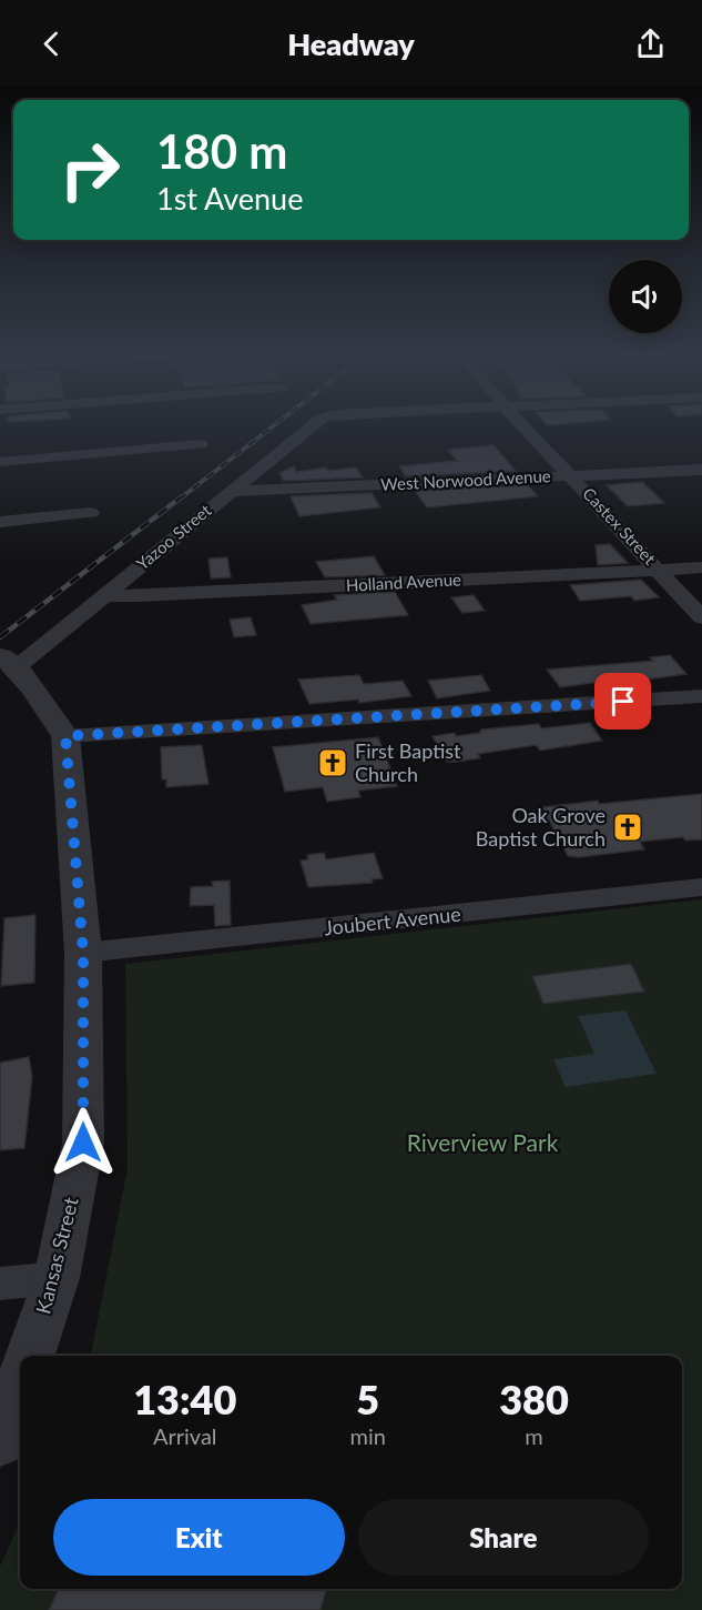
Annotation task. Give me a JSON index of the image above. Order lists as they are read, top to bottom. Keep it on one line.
{"streets":{"street":["West Norwood Avenue","Castex Street","Yazoo Street","Holland Avenue","Joubert Avenue","Kansas Street"]},"crossings":[["West Norwood Avenue","Castex Street"],["West Norwood Avenue","Yazoo Street"],["Castex Street","Holland Avenue"],["Yazoo Street","Holland Avenue"],["Yazoo Street","Kansas Street"],["Joubert Avenue","Kansas Street"]],"parks":["Riverview Park"],"places":{"church":["First Baptist Church","Oak Grove Baptist Church"]},"page":{"header":"Headway","turn":["180 m","1st Avenue"],"eta":["13:40","Arrival","5","min","380","m"],"buttons":["Exit","Share"]}}
